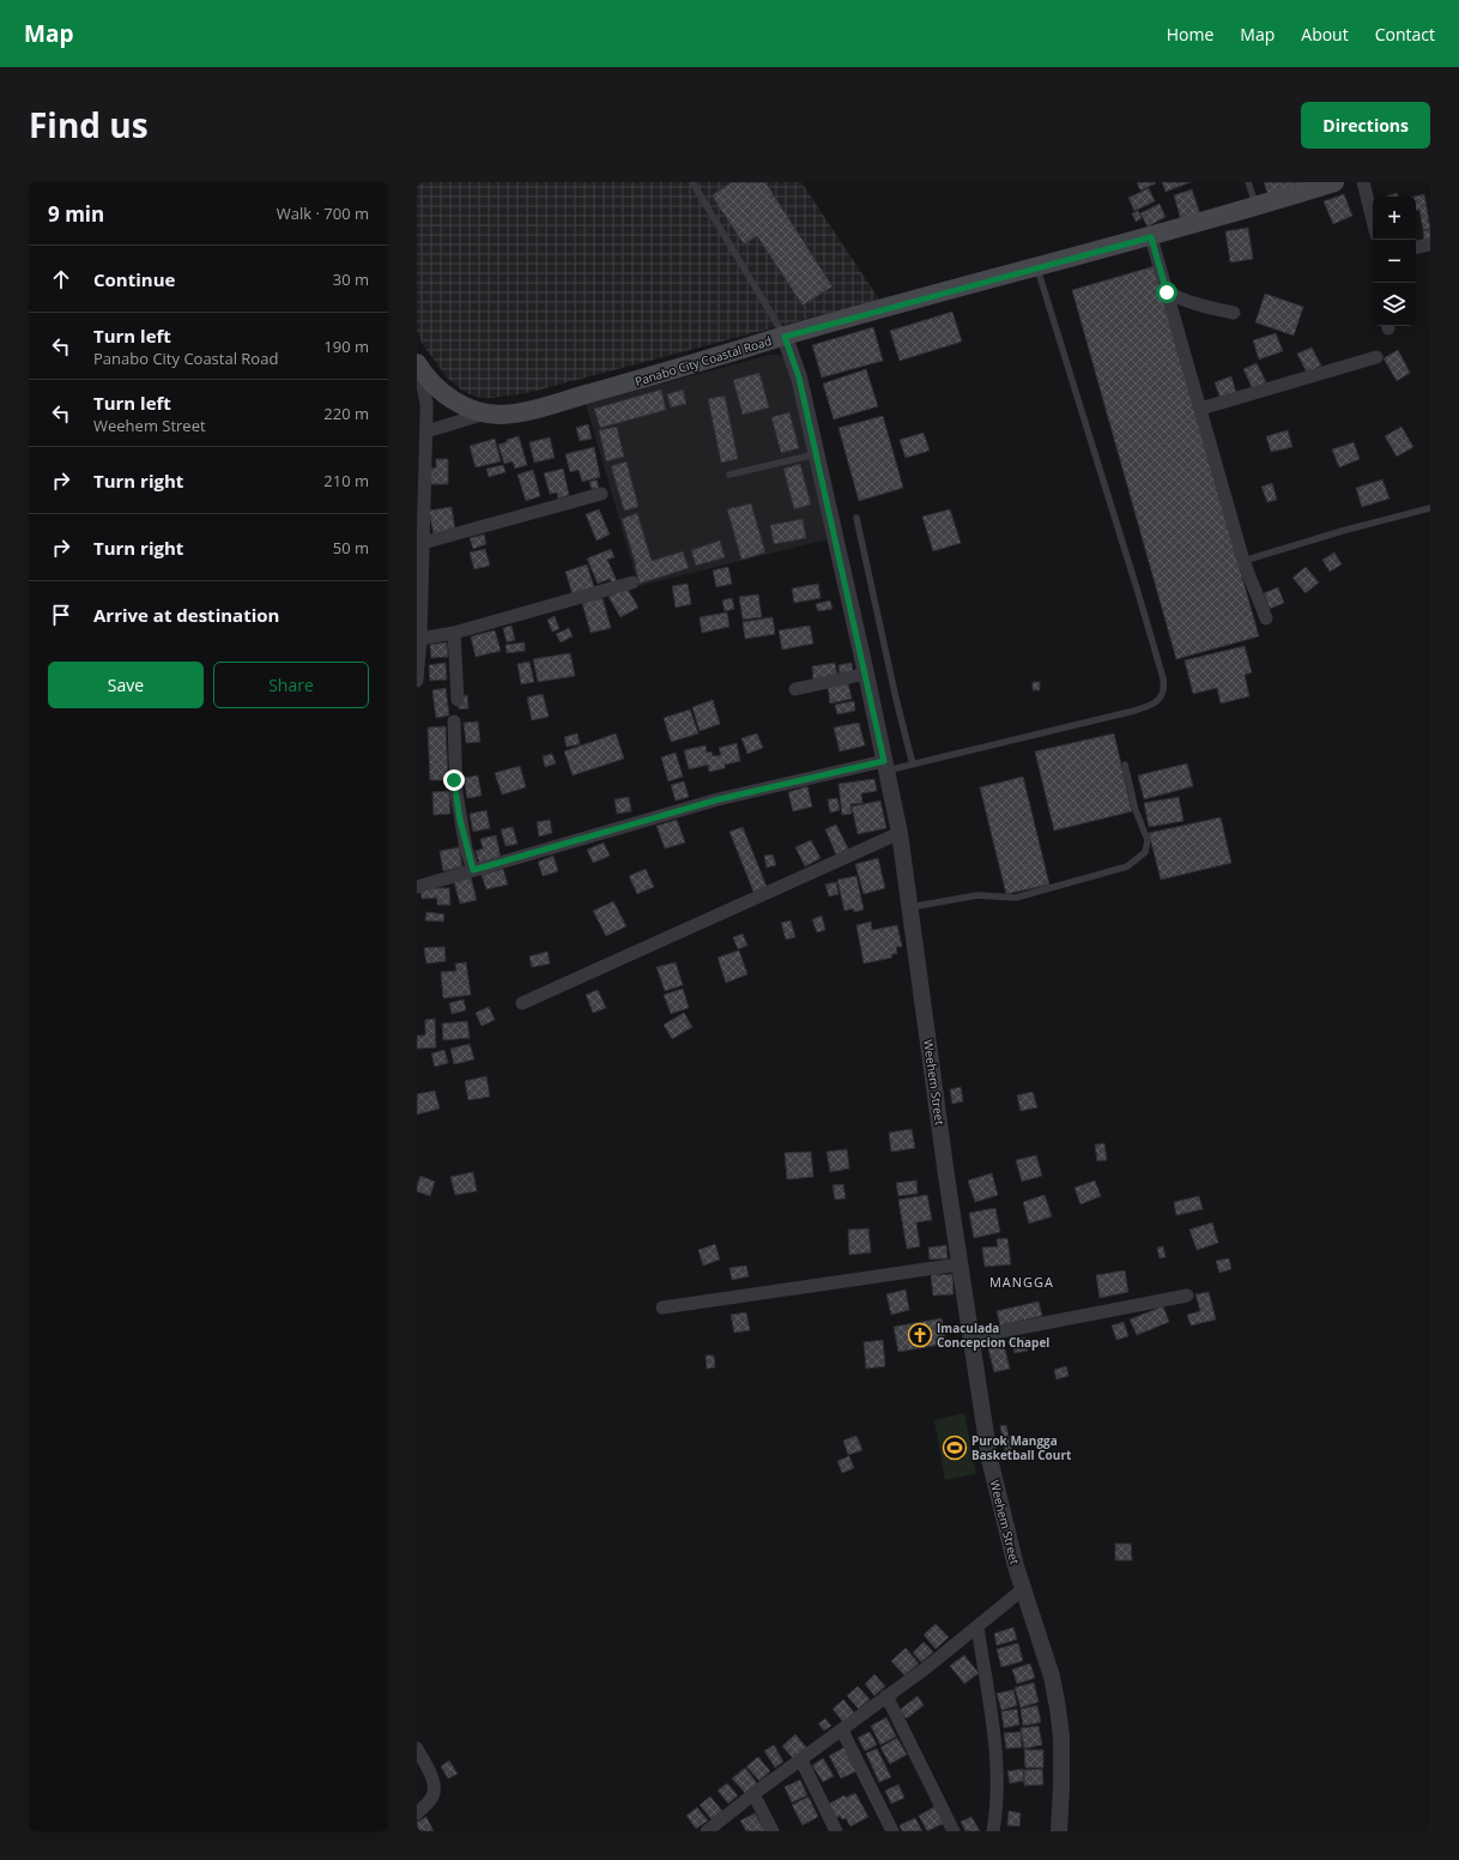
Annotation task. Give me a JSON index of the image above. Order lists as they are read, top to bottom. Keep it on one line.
{"streets":{"main road":["Panabo City Coastal Road"],"street":["Weehem Street"]},"crossings":[["Panabo City Coastal Road","Weehem Street"]],"districts":["MANGGA"],"places":{"church":["Imaculada Concepcion Chapel"],"sports":["Purok Mangga Basketball Court"]},"page":{"header":"Map","nav":["Home","Map","About","Contact"],"title":"Find us","buttons":["Directions",["Save","Share"]],"heading":["9 min","Walk · 700 m"],"map_buttons":["+","−"],"list":[["Continue","30 m"],["Turn left","Panabo City Coastal Road","190 m"],["Turn left","Weehem Street","220 m"],["Turn right","210 m"],["Turn right","50 m"],"Arrive at destination"]}}
